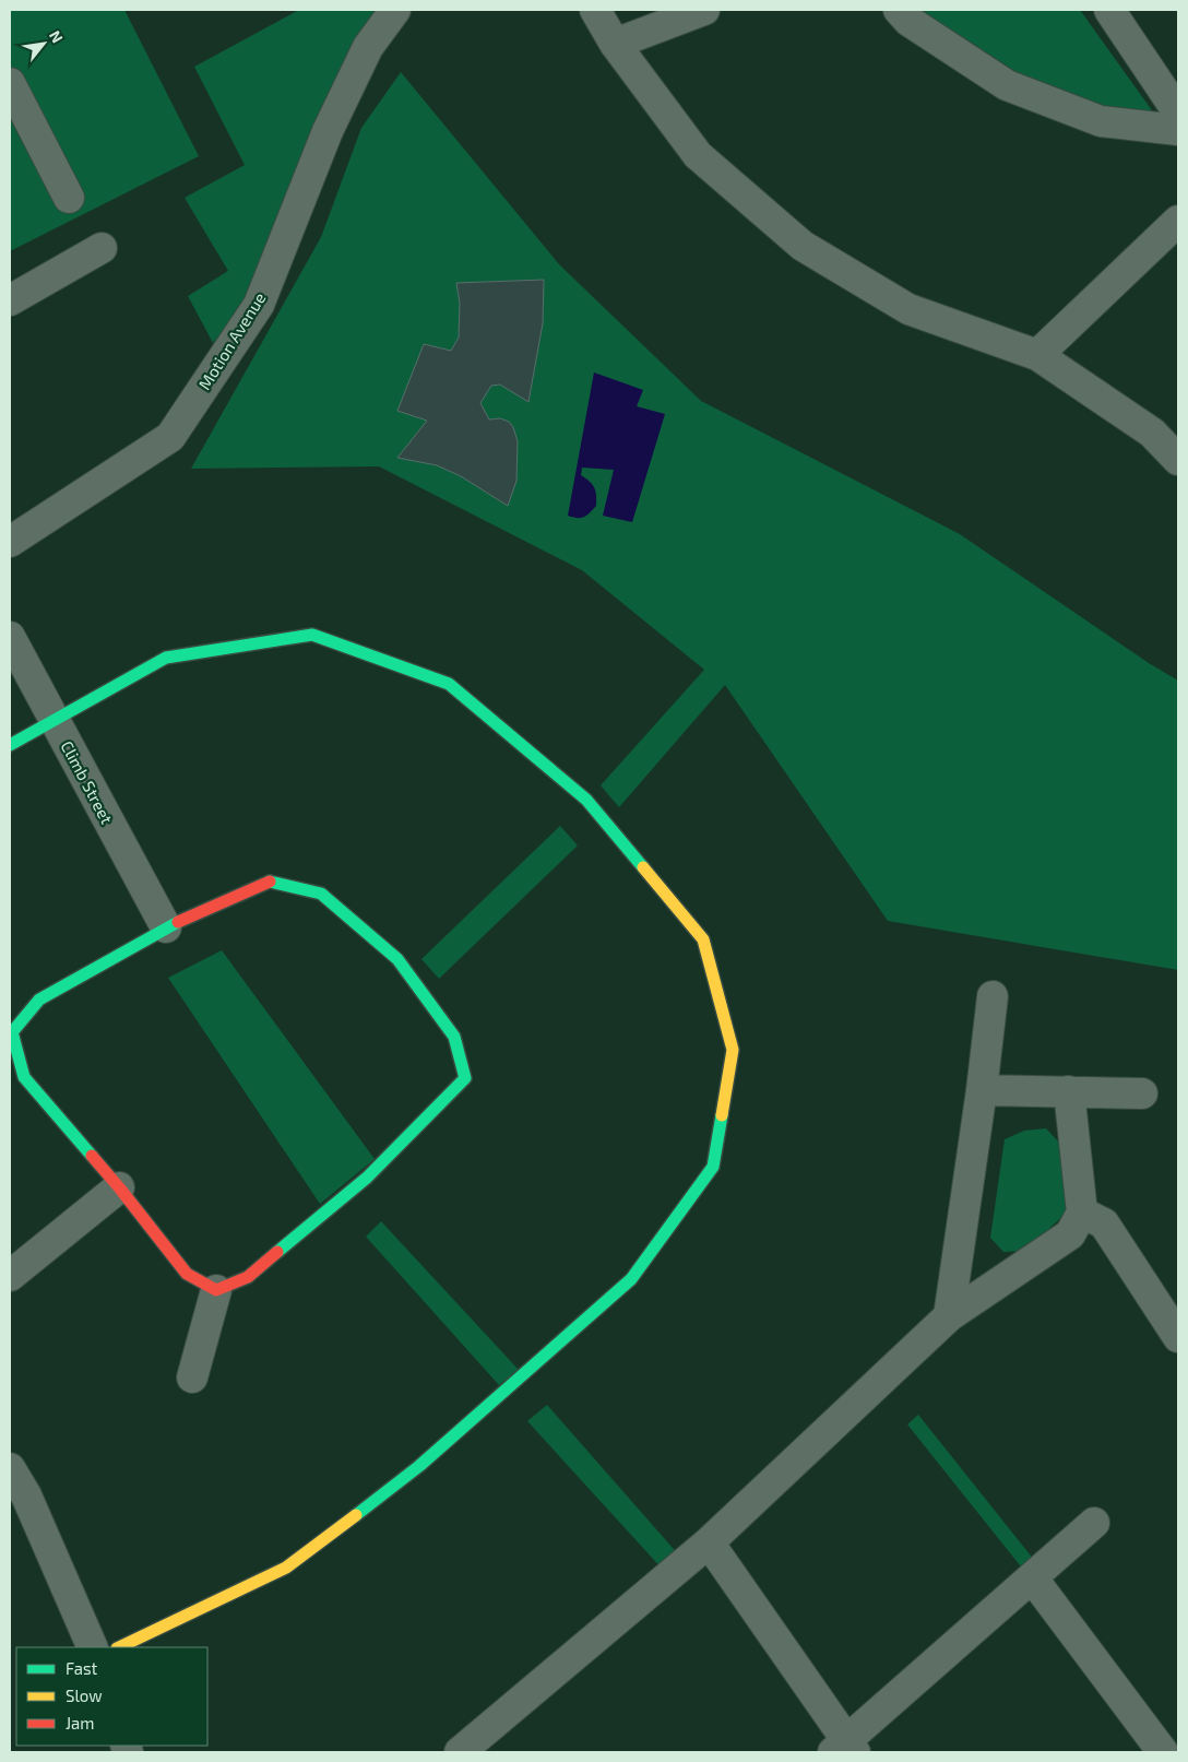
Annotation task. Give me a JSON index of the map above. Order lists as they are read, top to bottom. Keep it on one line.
{"streets":{"street":["Motion Avenue","Climb Street"]},"legend":["Fast","Slow","Jam"],"north":"top right"}
